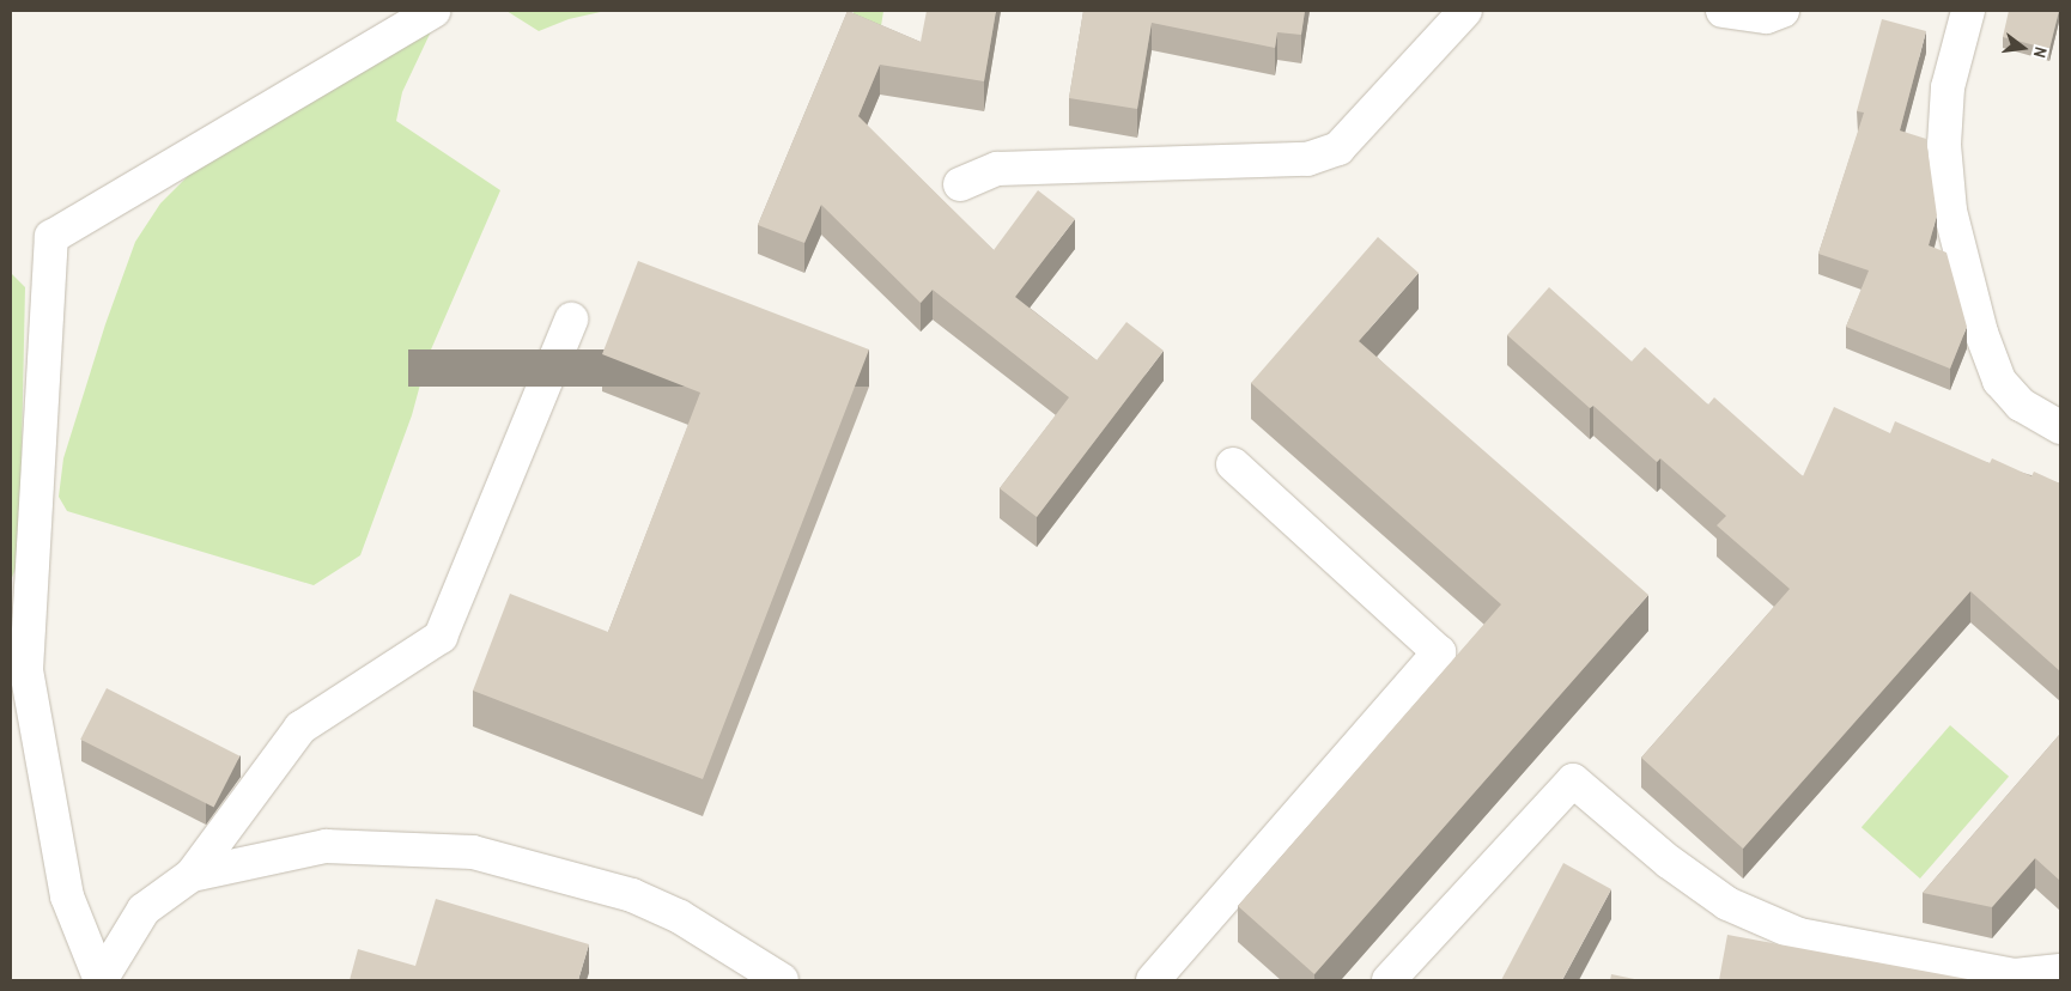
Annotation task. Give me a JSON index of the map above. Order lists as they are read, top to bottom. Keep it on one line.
{"north":"right"}
